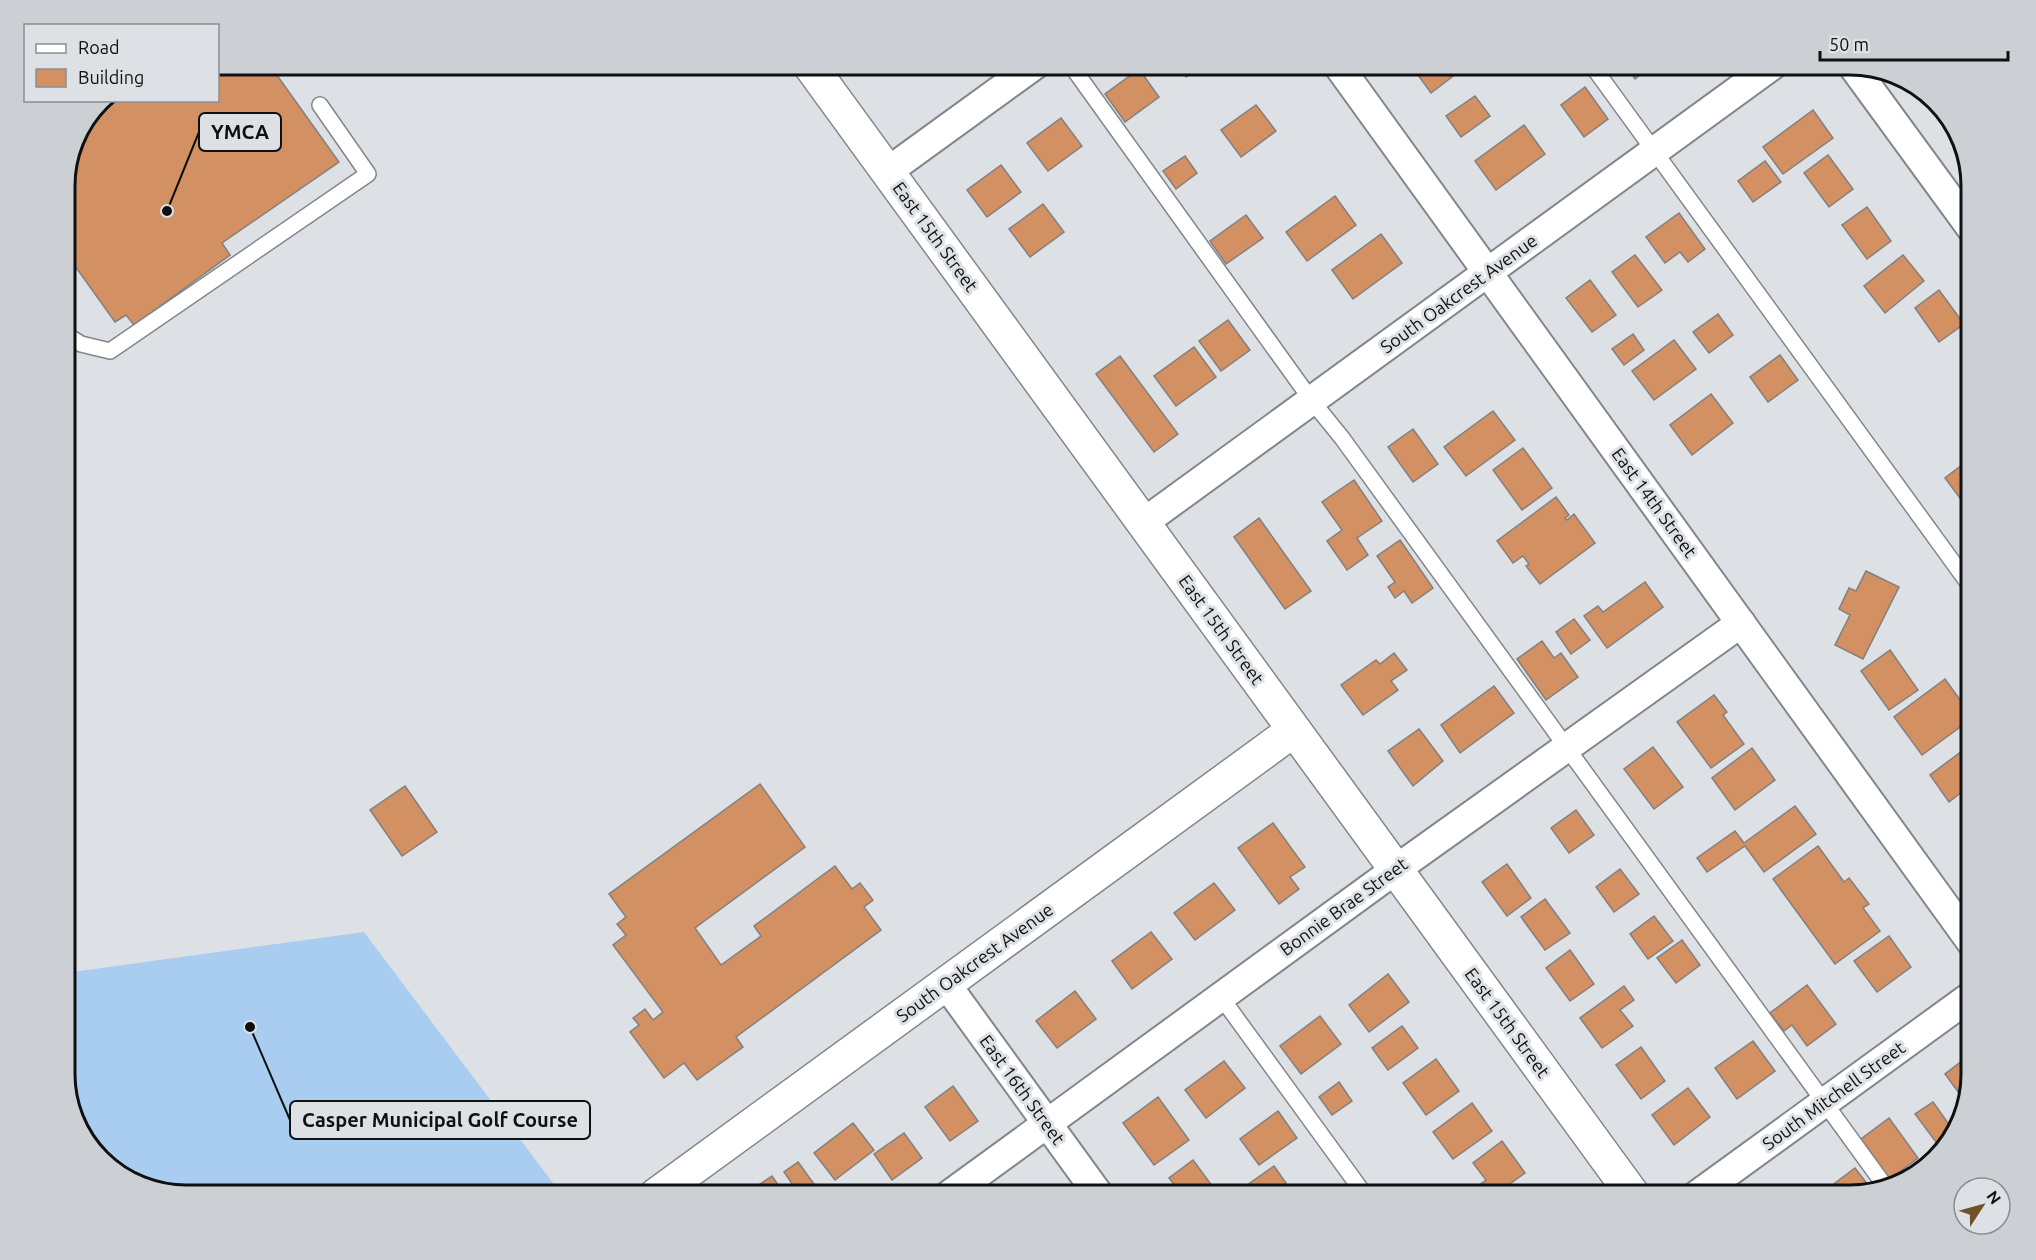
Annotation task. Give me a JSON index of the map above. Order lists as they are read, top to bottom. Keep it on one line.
{"streets":{"main road":["East 15th Street","South Oakcrest Avenue"],"street":["East 14th Street","Bonnie Brae Street","East 16th Street","South Mitchell Street"]},"crossings":[["East 15th Street","South Oakcrest Avenue"],["East 15th Street","Bonnie Brae Street"],["South Oakcrest Avenue","East 14th Street"],["South Oakcrest Avenue","East 16th Street"],["East 14th Street","Bonnie Brae Street"],["Bonnie Brae Street","East 16th Street"]],"places":["YMCA","Casper Municipal Golf Course"],"legend":["Road","Building"],"scale_bar":"50 m","north":"top right"}
